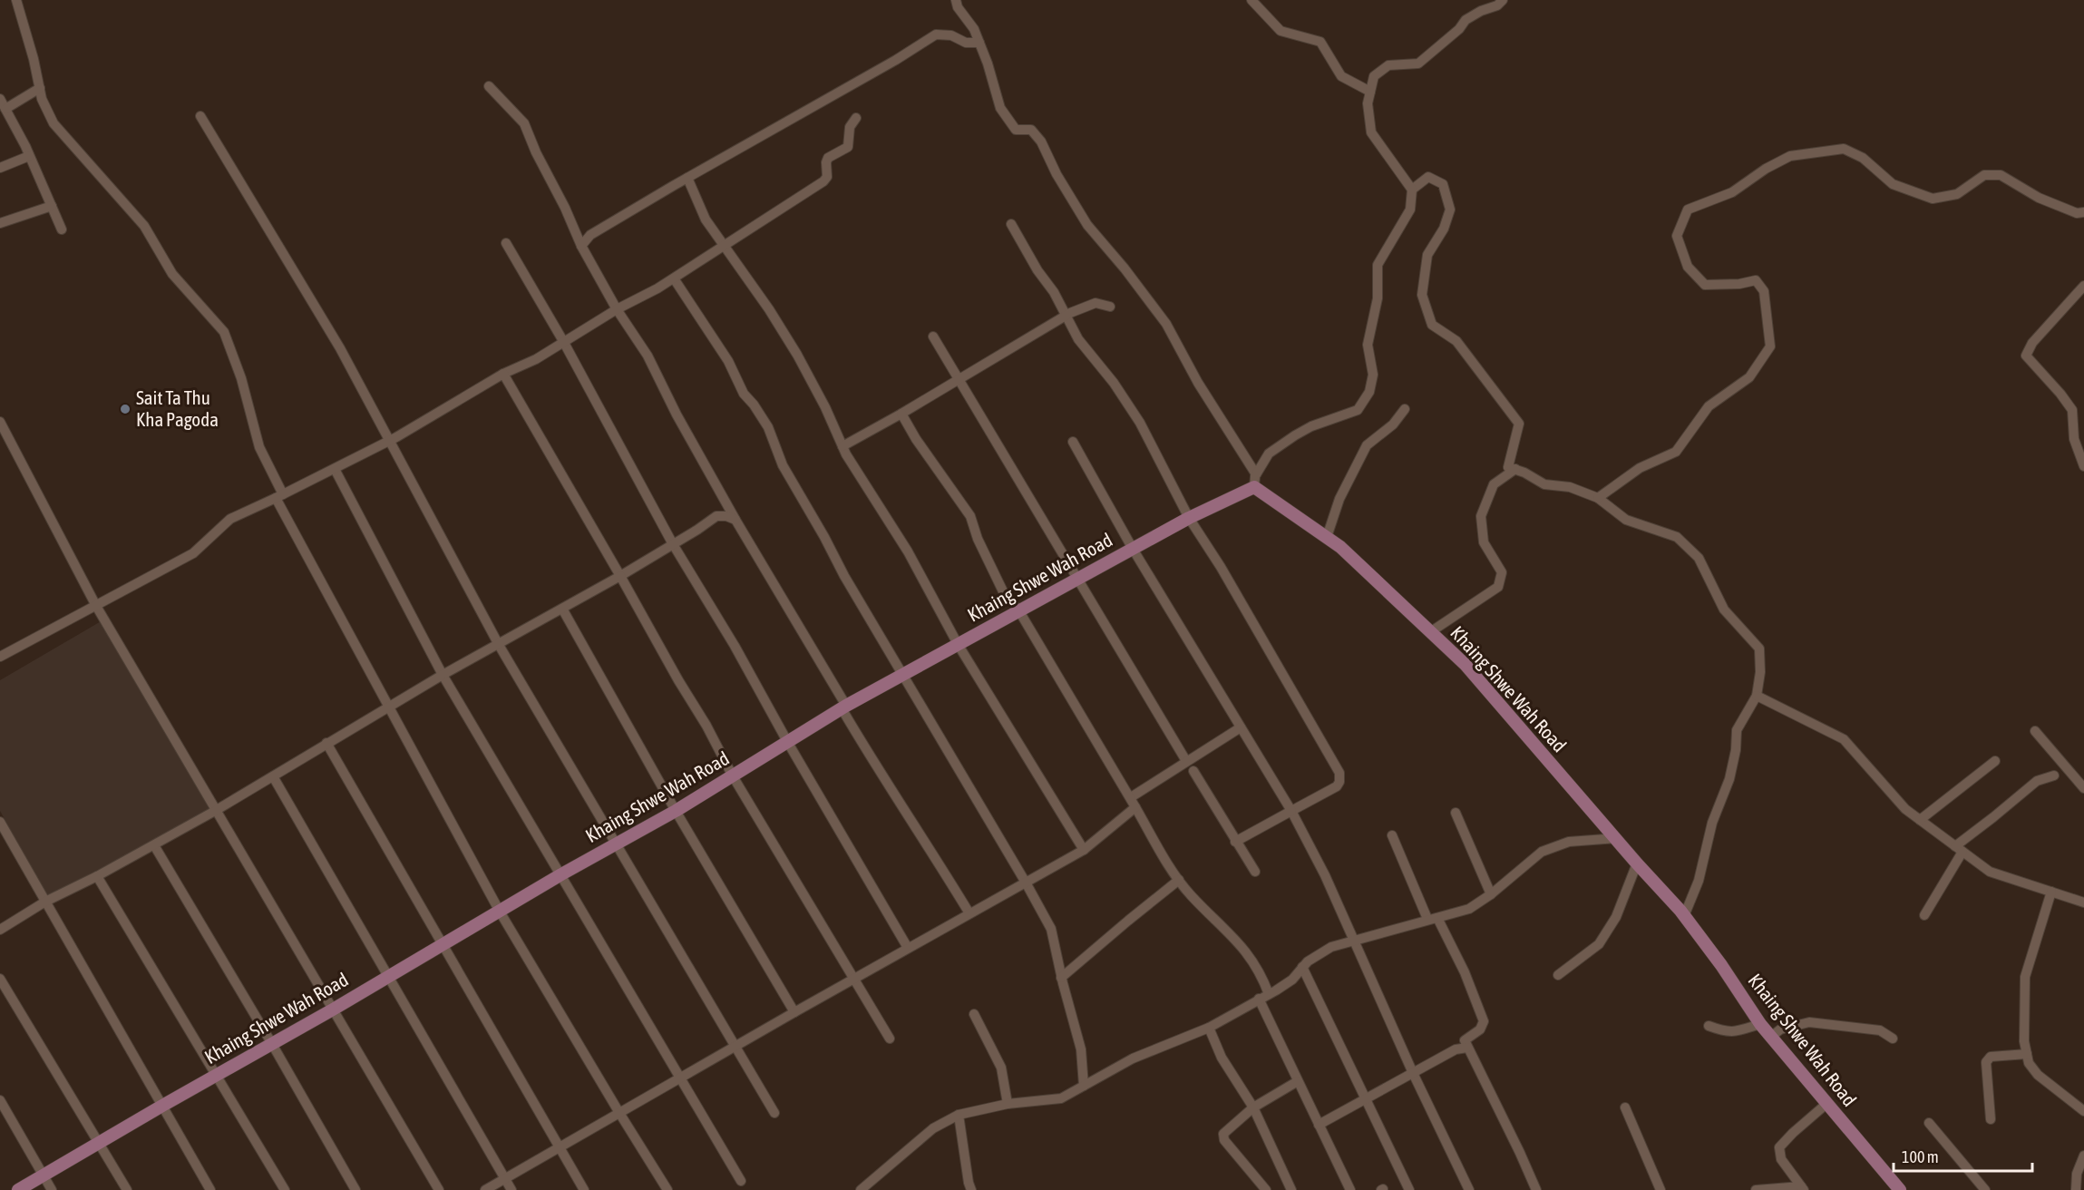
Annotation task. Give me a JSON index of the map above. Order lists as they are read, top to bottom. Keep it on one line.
{"streets":{"street":["Khaing Shwe Wah Road"]},"places":["Sait Ta Thu Kha Pagoda"],"scale_bar":"100 m"}
